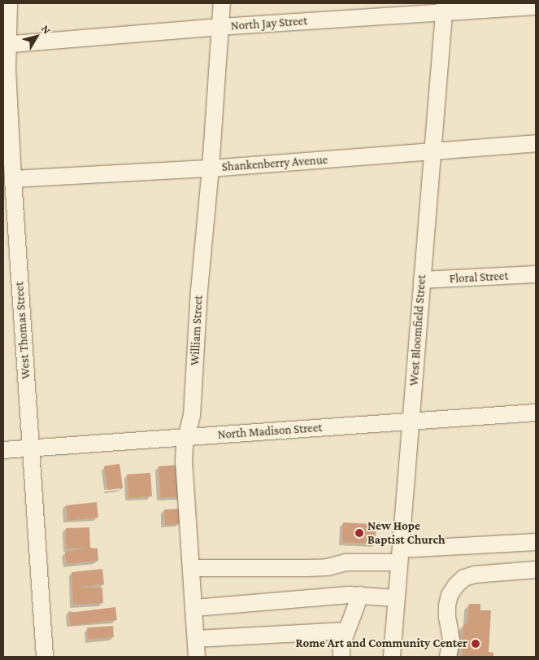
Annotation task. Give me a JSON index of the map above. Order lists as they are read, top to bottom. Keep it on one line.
{"streets":{"street":["North Jay Street","Shankenberry Avenue","Floral Street","West Thomas Street","William Street","West Bloomfield Street","North Madison Street"]},"crossings":[["North Jay Street","West Thomas Street"],["North Jay Street","William Street"],["North Jay Street","West Bloomfield Street"],["Shankenberry Avenue","West Thomas Street"],["Shankenberry Avenue","William Street"],["Shankenberry Avenue","West Bloomfield Street"],["Floral Street","West Bloomfield Street"],["West Thomas Street","North Madison Street"],["William Street","North Madison Street"],["West Bloomfield Street","North Madison Street"]],"places":["New Hope Baptist Church","Rome Art and Community Center"],"north":"top right"}
